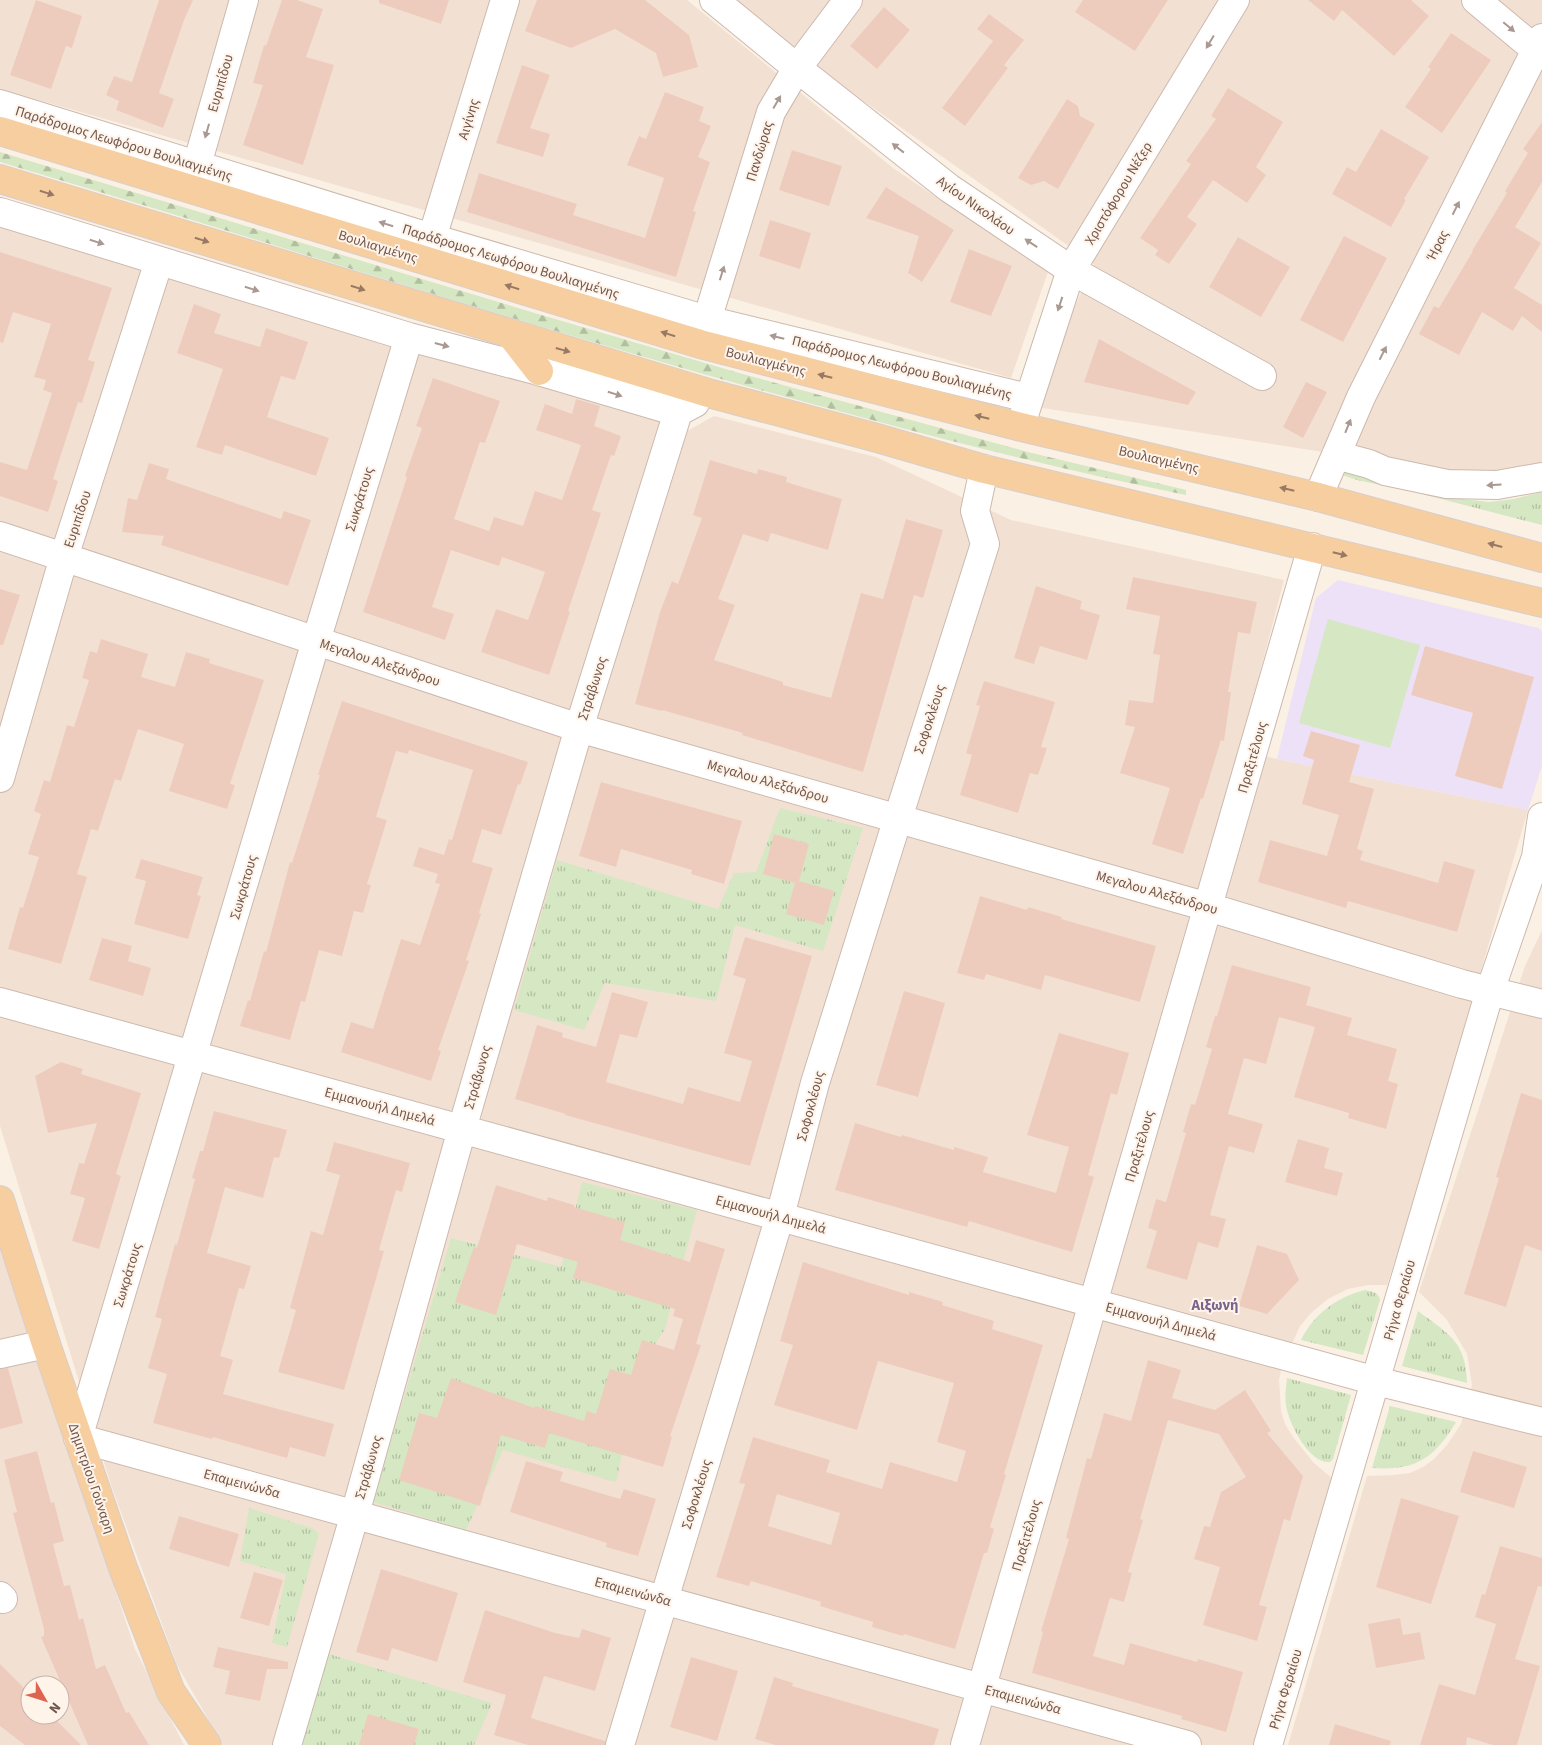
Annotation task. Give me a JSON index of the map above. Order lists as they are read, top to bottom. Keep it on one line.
{"streets":{"main road":["Βουλιαγμένης","Δημητρίου Γούναρη"],"street":["Ευριπίδου","Αιγίνης","Παράδρομος Λεωφόρου Βουλιαγμένης","Πανδώρας","Χριστόφορου Νέζερ","Αγίου Νικολάου","Ήρας","Σωκράτους","Μεγαλου Αλεξάνδρου","Στράβωνος","Σοφοκλέους","Πραξιτέλους","Εμμανουήλ Δημελά","Ρήγα Φεραίου","Επαμεινώνδα"]},"crossings":[["Ευριπίδου","Παράδρομος Λεωφόρου Βουλιαγμένης"],["Ευριπίδου","Μεγαλου Αλεξάνδρου"],["Αιγίνης","Παράδρομος Λεωφόρου Βουλιαγμένης"],["Παράδρομος Λεωφόρου Βουλιαγμένης","Πανδώρας"],["Παράδρομος Λεωφόρου Βουλιαγμένης","Χριστόφορου Νέζερ"],["Πανδώρας","Αγίου Νικολάου"],["Χριστόφορου Νέζερ","Αγίου Νικολάου"],["Χριστόφορου Νέζερ","Βουλιαγμένης"],["Ήρας","Βουλιαγμένης"],["Σωκράτους","Μεγαλου Αλεξάνδρου"],["Σωκράτους","Εμμανουήλ Δημελά"],["Σωκράτους","Δημητρίου Γούναρη"],["Σωκράτους","Επαμεινώνδα"],["Μεγαλου Αλεξάνδρου","Στράβωνος"],["Μεγαλου Αλεξάνδρου","Σοφοκλέους"],["Μεγαλου Αλεξάνδρου","Πραξιτέλους"],["Μεγαλου Αλεξάνδρου","Ρήγα Φεραίου"],["Στράβωνος","Εμμανουήλ Δημελά"],["Στράβωνος","Επαμεινώνδα"],["Σοφοκλέους","Εμμανουήλ Δημελά"],["Σοφοκλέους","Επαμεινώνδα"],["Πραξιτέλους","Εμμανουήλ Δημελά"],["Πραξιτέλους","Επαμεινώνδα"],["Εμμανουήλ Δημελά","Ρήγα Φεραίου"],["Δημητρίου Γούναρη","Επαμεινώνδα"]],"one_way":["Πανδώρας","Χριστόφορου Νέζερ","Αγίου Νικολάου","Ήρας"],"districts":["Αιξωνή"],"north":"bottom right"}
